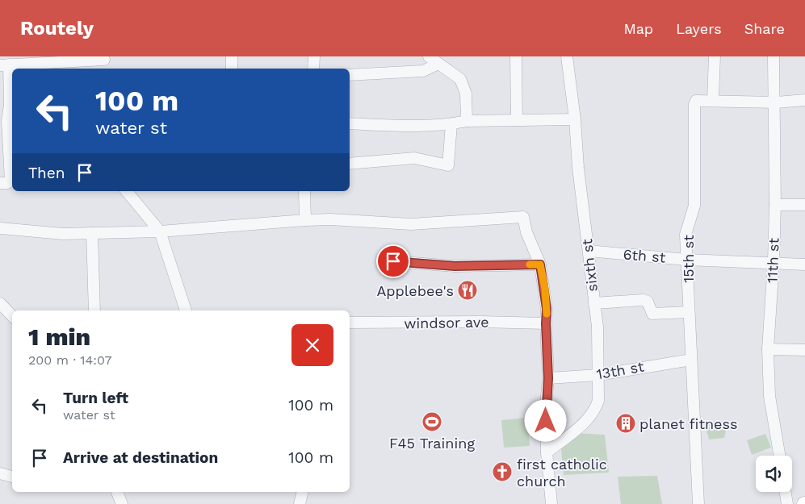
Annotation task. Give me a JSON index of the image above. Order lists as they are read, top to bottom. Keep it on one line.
{"streets":{"street":["6th st","15th st","11th st","sixth st","windsor ave","13th st"]},"crossings":[["6th st","15th st"],["6th st","11th st"],["6th st","sixth st"],["15th st","11th st"],["15th st","13th st"],["sixth st","13th st"]],"places":{"restaurant":["Applebee's"],"sports":["F45 Training"],"building":["planet fitness"],"church":["first catholic church"]},"page":{"header":"Routely","nav":["Map","Layers","Share"],"turn":["100 m","water st"],"then":"Then","heading":["1 min","200 m · 14:07"],"list":[{"name":"Turn left","note":"water st","value":"100 m"},{"name":"Arrive at destination","value":"100 m"}]}}
